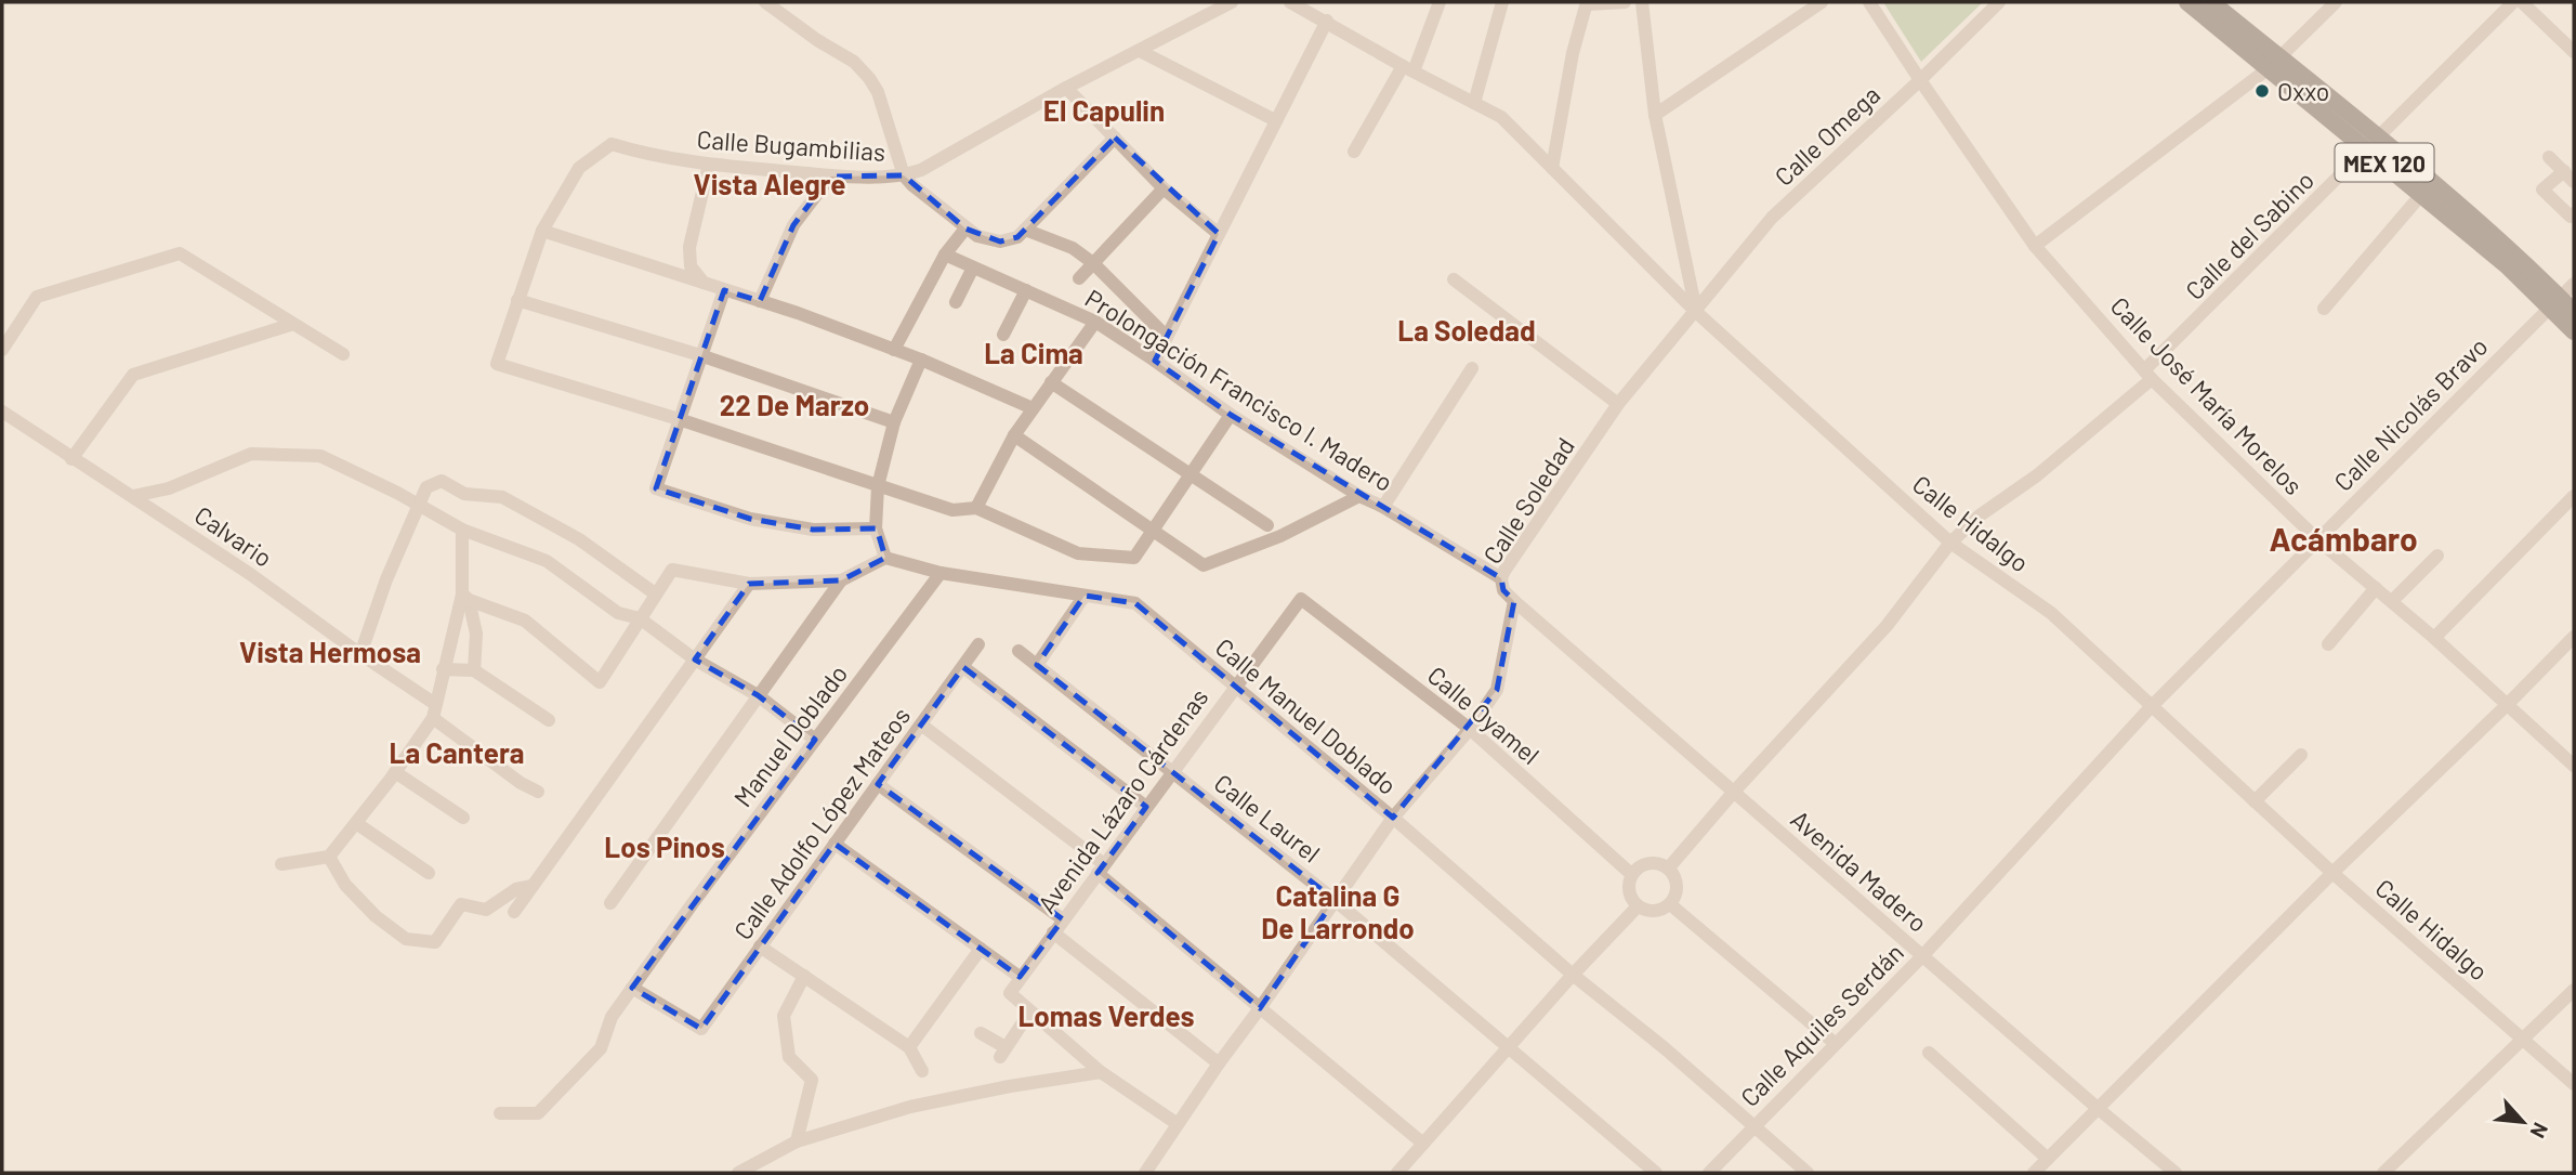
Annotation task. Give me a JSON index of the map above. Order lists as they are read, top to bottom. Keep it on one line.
{"streets":{"main road":["MEX 120"],"street":["Calle Omega","Calle Bugambilias","Calle del Sabino","Prolongación Francisco I. Madero","Calle José María Morelos","Calle Nicolás Bravo","Calle Soledad","Calle Hidalgo","Calvario","Calle Oyamel","Calle Manuel Doblado","Manuel Doblado","Avenida Lázaro Cárdenas","Calle Laurel","Calle Adolfo López Mateos","Avenida Madero","Calle Aquiles Serdán"]},"crossings":[["Calle Omega","Calle José María Morelos"],["Calle Omega","Calle Soledad"],["Calle Omega","Calle Hidalgo"],["MEX 120","Calle del Sabino"],["MEX 120","Calle Nicolás Bravo"],["Calle del Sabino","Calle José María Morelos"],["Calle del Sabino","Calle Hidalgo"],["Calle del Sabino","Calle Oyamel"],["Calle del Sabino","Avenida Madero"],["Prolongación Francisco I. Madero","Calle Soledad"],["Calle José María Morelos","Calle Nicolás Bravo"],["Calle Nicolás Bravo","Calle Hidalgo"],["Calle Nicolás Bravo","Calle Aquiles Serdán"],["Calle Soledad","Calle Hidalgo"],["Calle Soledad","Calle Oyamel"],["Calle Soledad","Calle Manuel Doblado"],["Calle Soledad","Calle Laurel"],["Calle Soledad","Avenida Madero"],["Calle Hidalgo","Calle Aquiles Serdán"],["Calle Oyamel","Avenida Lázaro Cárdenas"],["Calle Manuel Doblado","Manuel Doblado"],["Calle Manuel Doblado","Avenida Lázaro Cárdenas"],["Calle Manuel Doblado","Calle Aquiles Serdán"],["Manuel Doblado","Calle Adolfo López Mateos"],["Avenida Lázaro Cárdenas","Calle Laurel"],["Avenida Madero","Calle Aquiles Serdán"]],"districts":["El Capulin","Vista Alegre","La Soledad","La Cima","22 De Marzo","Acámbaro","Vista Hermosa","La Cantera","Los Pinos","Catalina G De Larrondo","Lomas Verdes"],"places":["Oxxo"],"north":"bottom right"}
